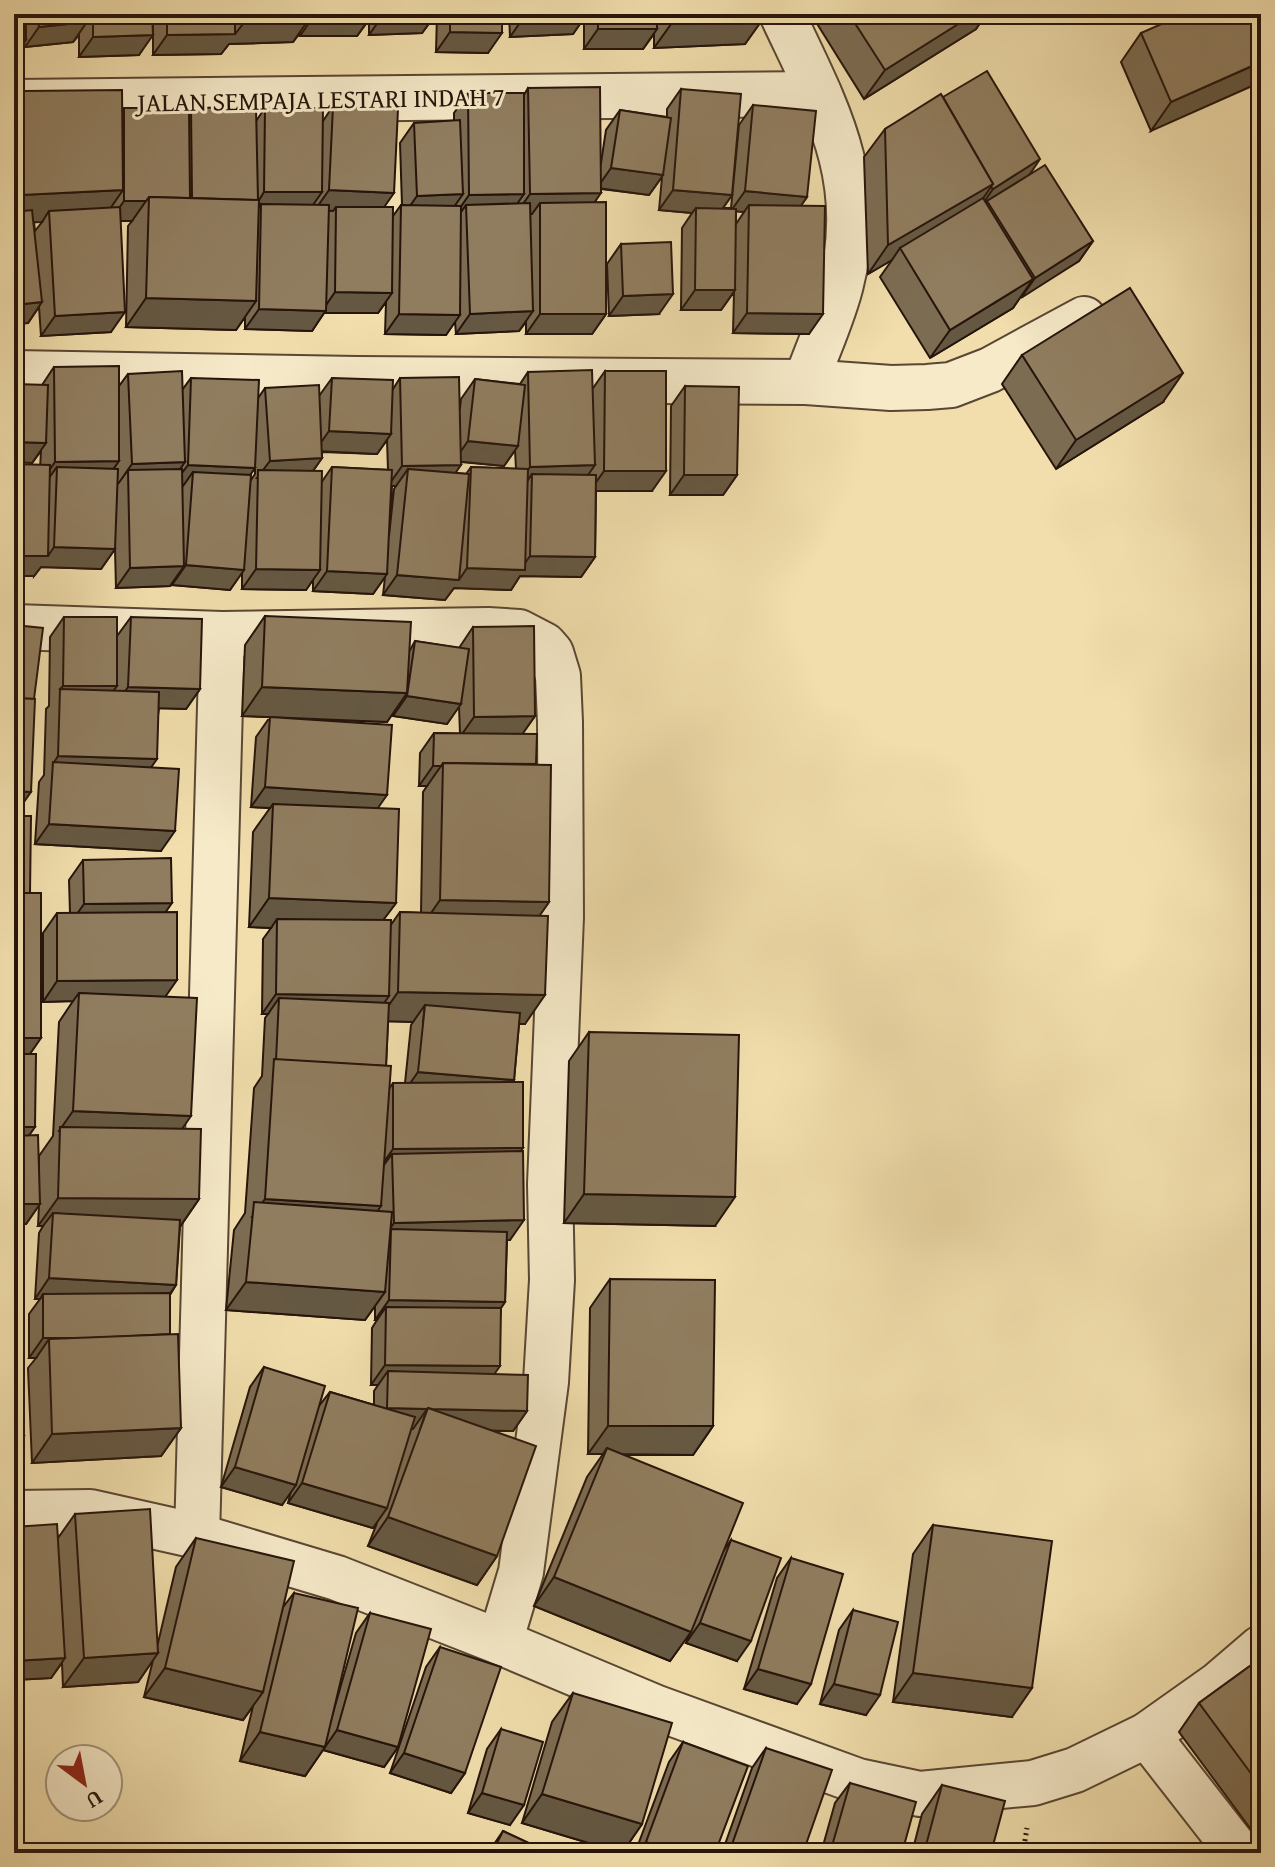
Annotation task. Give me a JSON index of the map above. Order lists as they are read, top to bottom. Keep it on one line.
{"streets":{"street":["JALAN SEMPAJA LESTARI INDAH 7"]},"north":"bottom right"}
